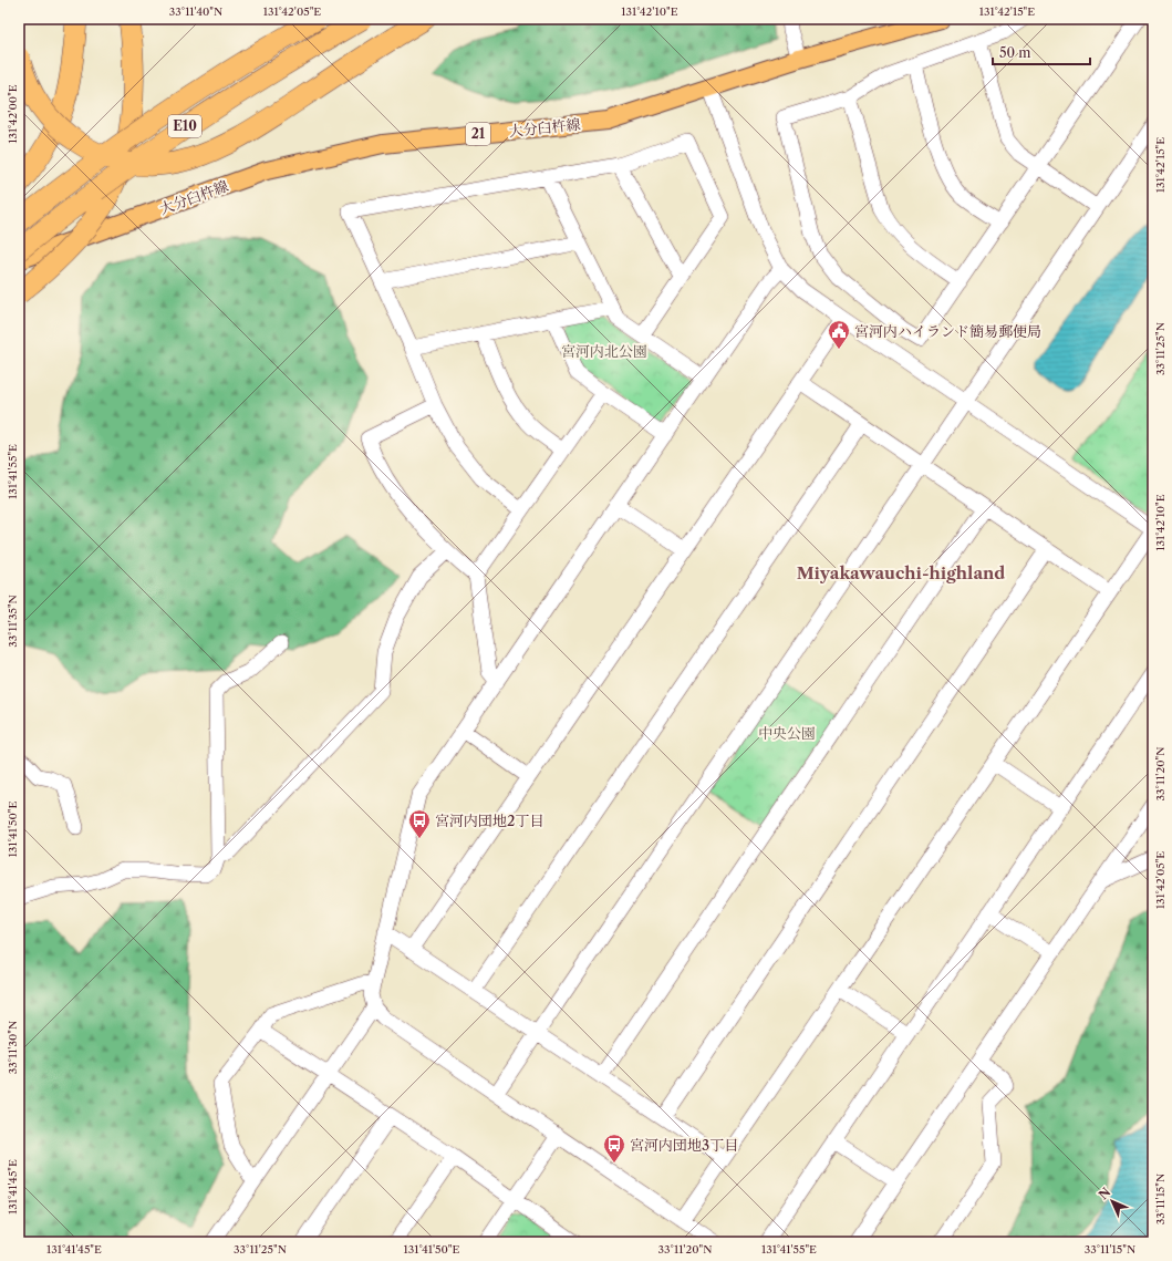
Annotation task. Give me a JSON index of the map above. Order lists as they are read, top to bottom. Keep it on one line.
{"streets":{"highway":["E10"],"main road":["大分臼杵線","21"]},"districts":["Miyakawauchi-highland"],"parks":["宮河内北公園","中央公園"],"places":{"public building":["宮河内ハイランド簡易郵便局"],"bus stop":["宮河内団地2丁目","宮河内団地3丁目"]},"scale_bar":"50 m","north":"top left","coordinates":["33°11'40\"N","131°42'05\"E","131°42'10\"E","131°42'15\"E","131°42'00\"E","33°11'25\"N","131°41'55\"E","33°11'35\"N","33°11'20\"N","131°41'50\"E","33°11'30\"N","131°41'45\"E","33°11'15\"N"]}
